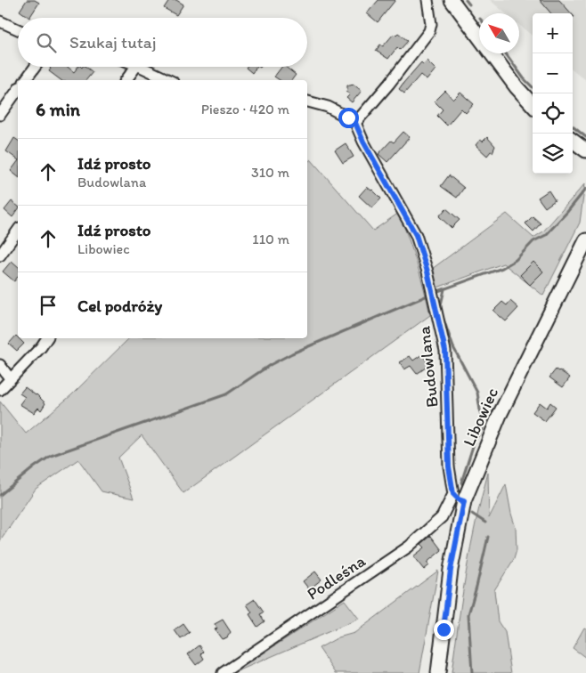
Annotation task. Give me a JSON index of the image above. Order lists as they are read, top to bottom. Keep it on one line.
{"streets":{"street":["Budowlana","Libowiec","Podleśna"]},"crossings":[["Budowlana","Libowiec"],["Budowlana","Podleśna"],["Libowiec","Podleśna"]],"north":"top left","page":{"map_buttons":["+","−"],"search":"Szukaj tutaj","heading":["6 min","Pieszo · 420 m"],"list":[["Idź prosto","Budowlana","310 m"],["Idź prosto","Libowiec","110 m"],"Cel podróży"]}}
